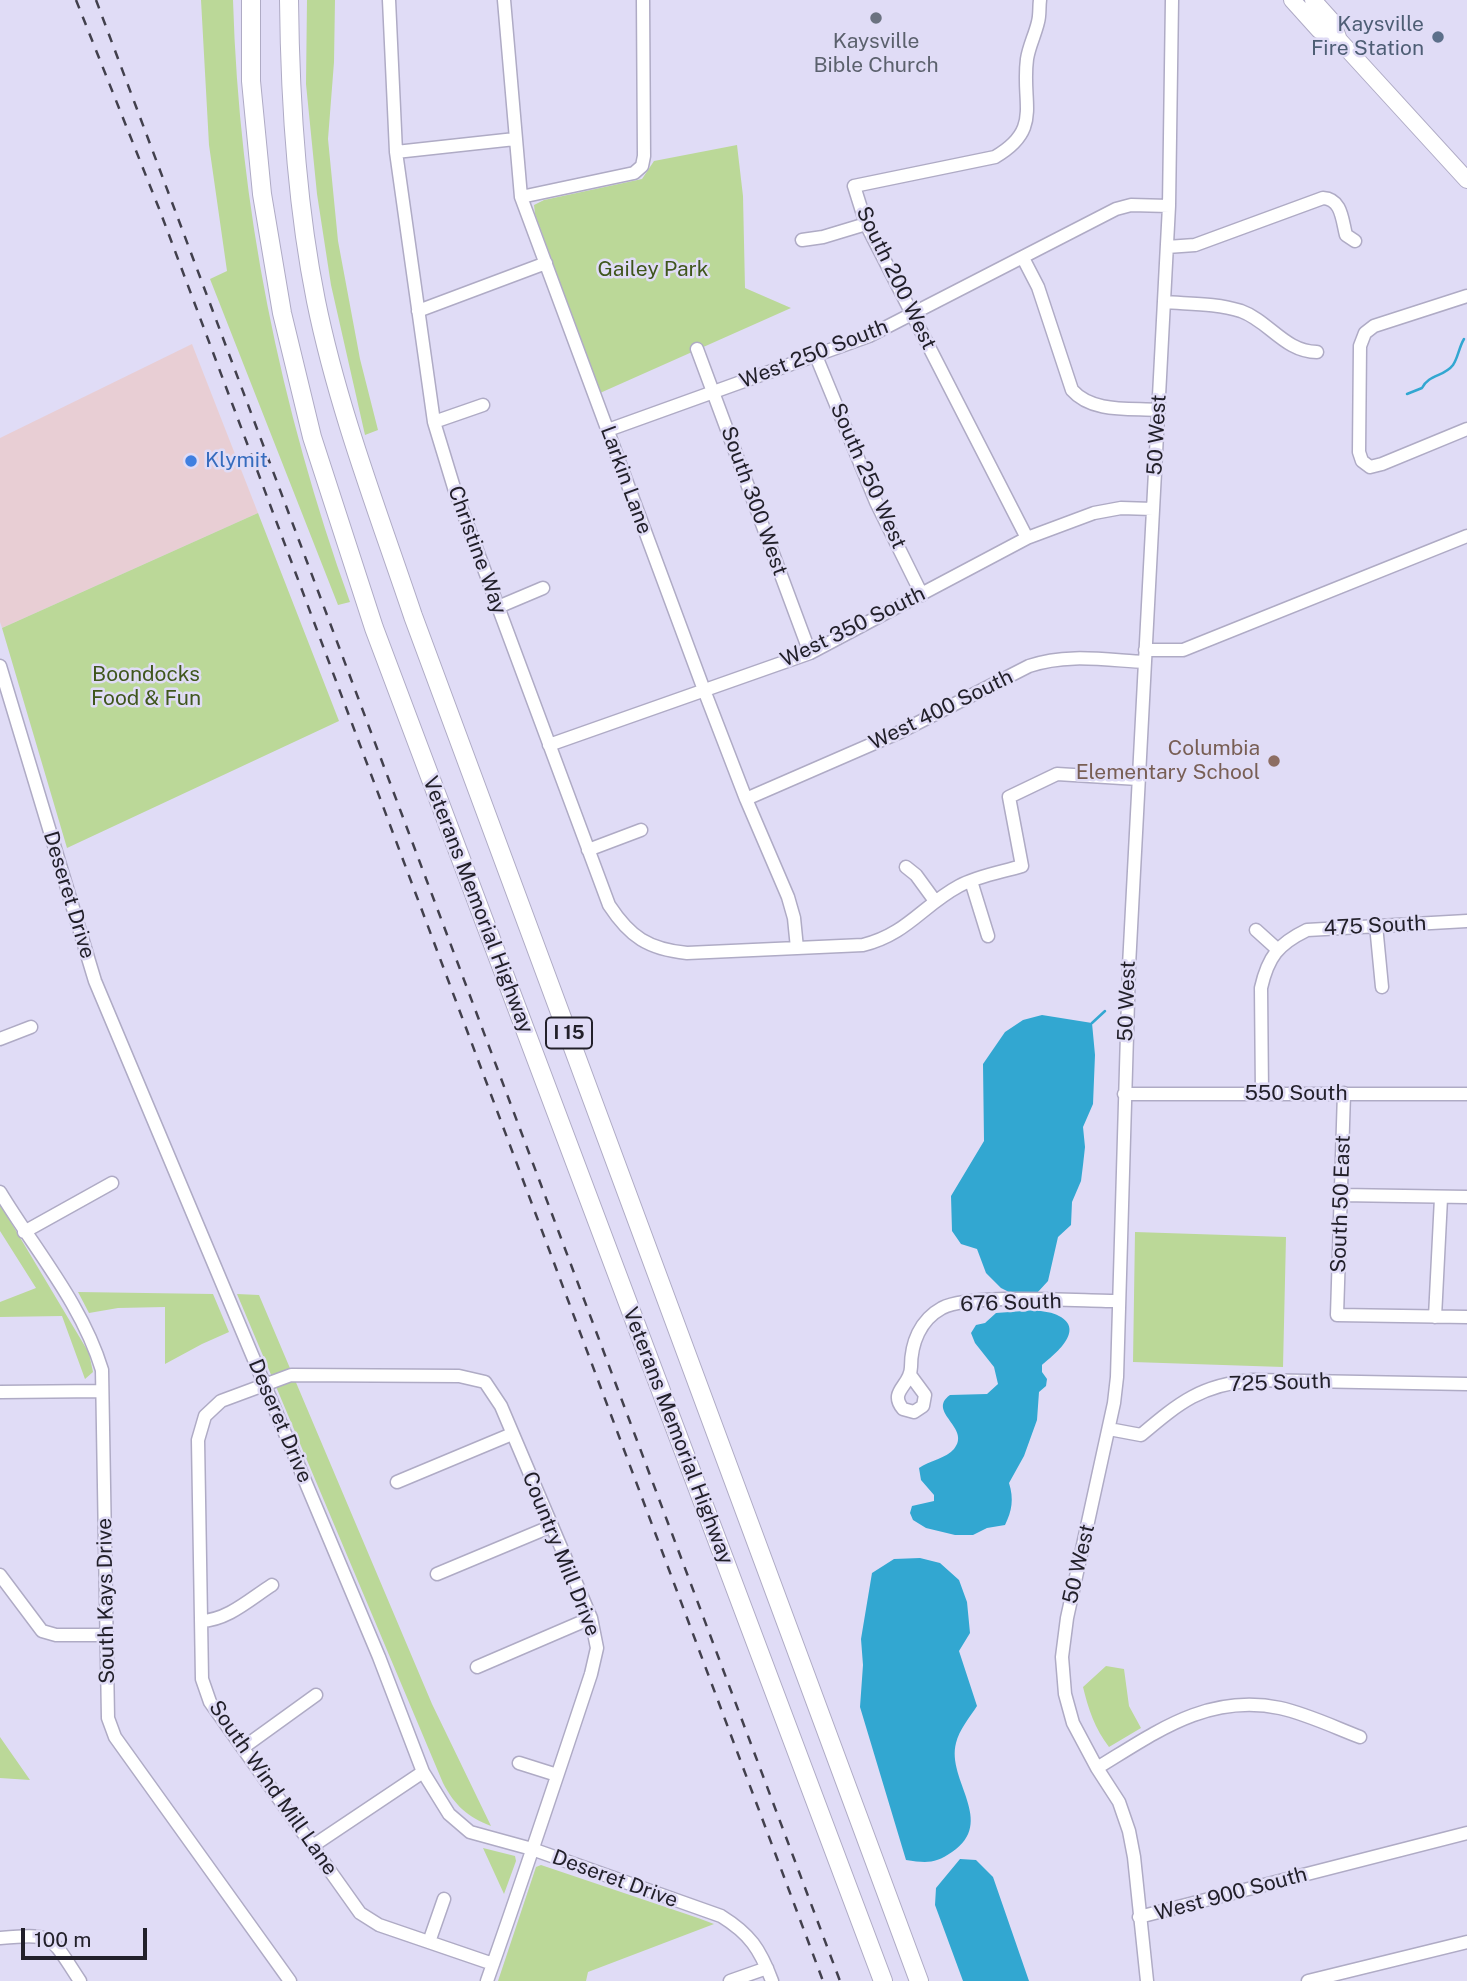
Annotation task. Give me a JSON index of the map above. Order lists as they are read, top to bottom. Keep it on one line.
{"streets":{"highway":["Veterans Memorial Highway","I 15"],"street":["South 200 West","West 250 South","50 West","South 250 West","Larkin Lane","South 300 West","Christine Way","West 350 South","West 400 South","Deseret Drive","475 South","550 South","South 50 East","676 South","725 South","Country Mill Drive","South Kays Drive","South Wind Mill Lane","West 900 South"]},"crossings":[["South 200 West","West 250 South"],["South 200 West","West 350 South"],["West 250 South","50 West"],["West 250 South","South 250 West"],["West 250 South","Larkin Lane"],["West 250 South","South 300 West"],["50 West","Christine Way"],["50 West","West 350 South"],["50 West","West 400 South"],["50 West","550 South"],["50 West","676 South"],["50 West","725 South"],["50 West","West 900 South"],["South 250 West","West 350 South"],["Larkin Lane","Christine Way"],["Larkin Lane","West 350 South"],["Larkin Lane","West 400 South"],["South 300 West","West 350 South"],["Christine Way","West 350 South"],["Deseret Drive","Country Mill Drive"],["Deseret Drive","South Wind Mill Lane"],["550 South","South 50 East"],["Country Mill Drive","South Wind Mill Lane"]],"parks":["Gailey Park","Boondocks Food & Fun"],"places":["Kaysville Bible Church","Kaysville Fire Station","Klymit","Columbia Elementary School"],"scale_bar":"100 m"}
